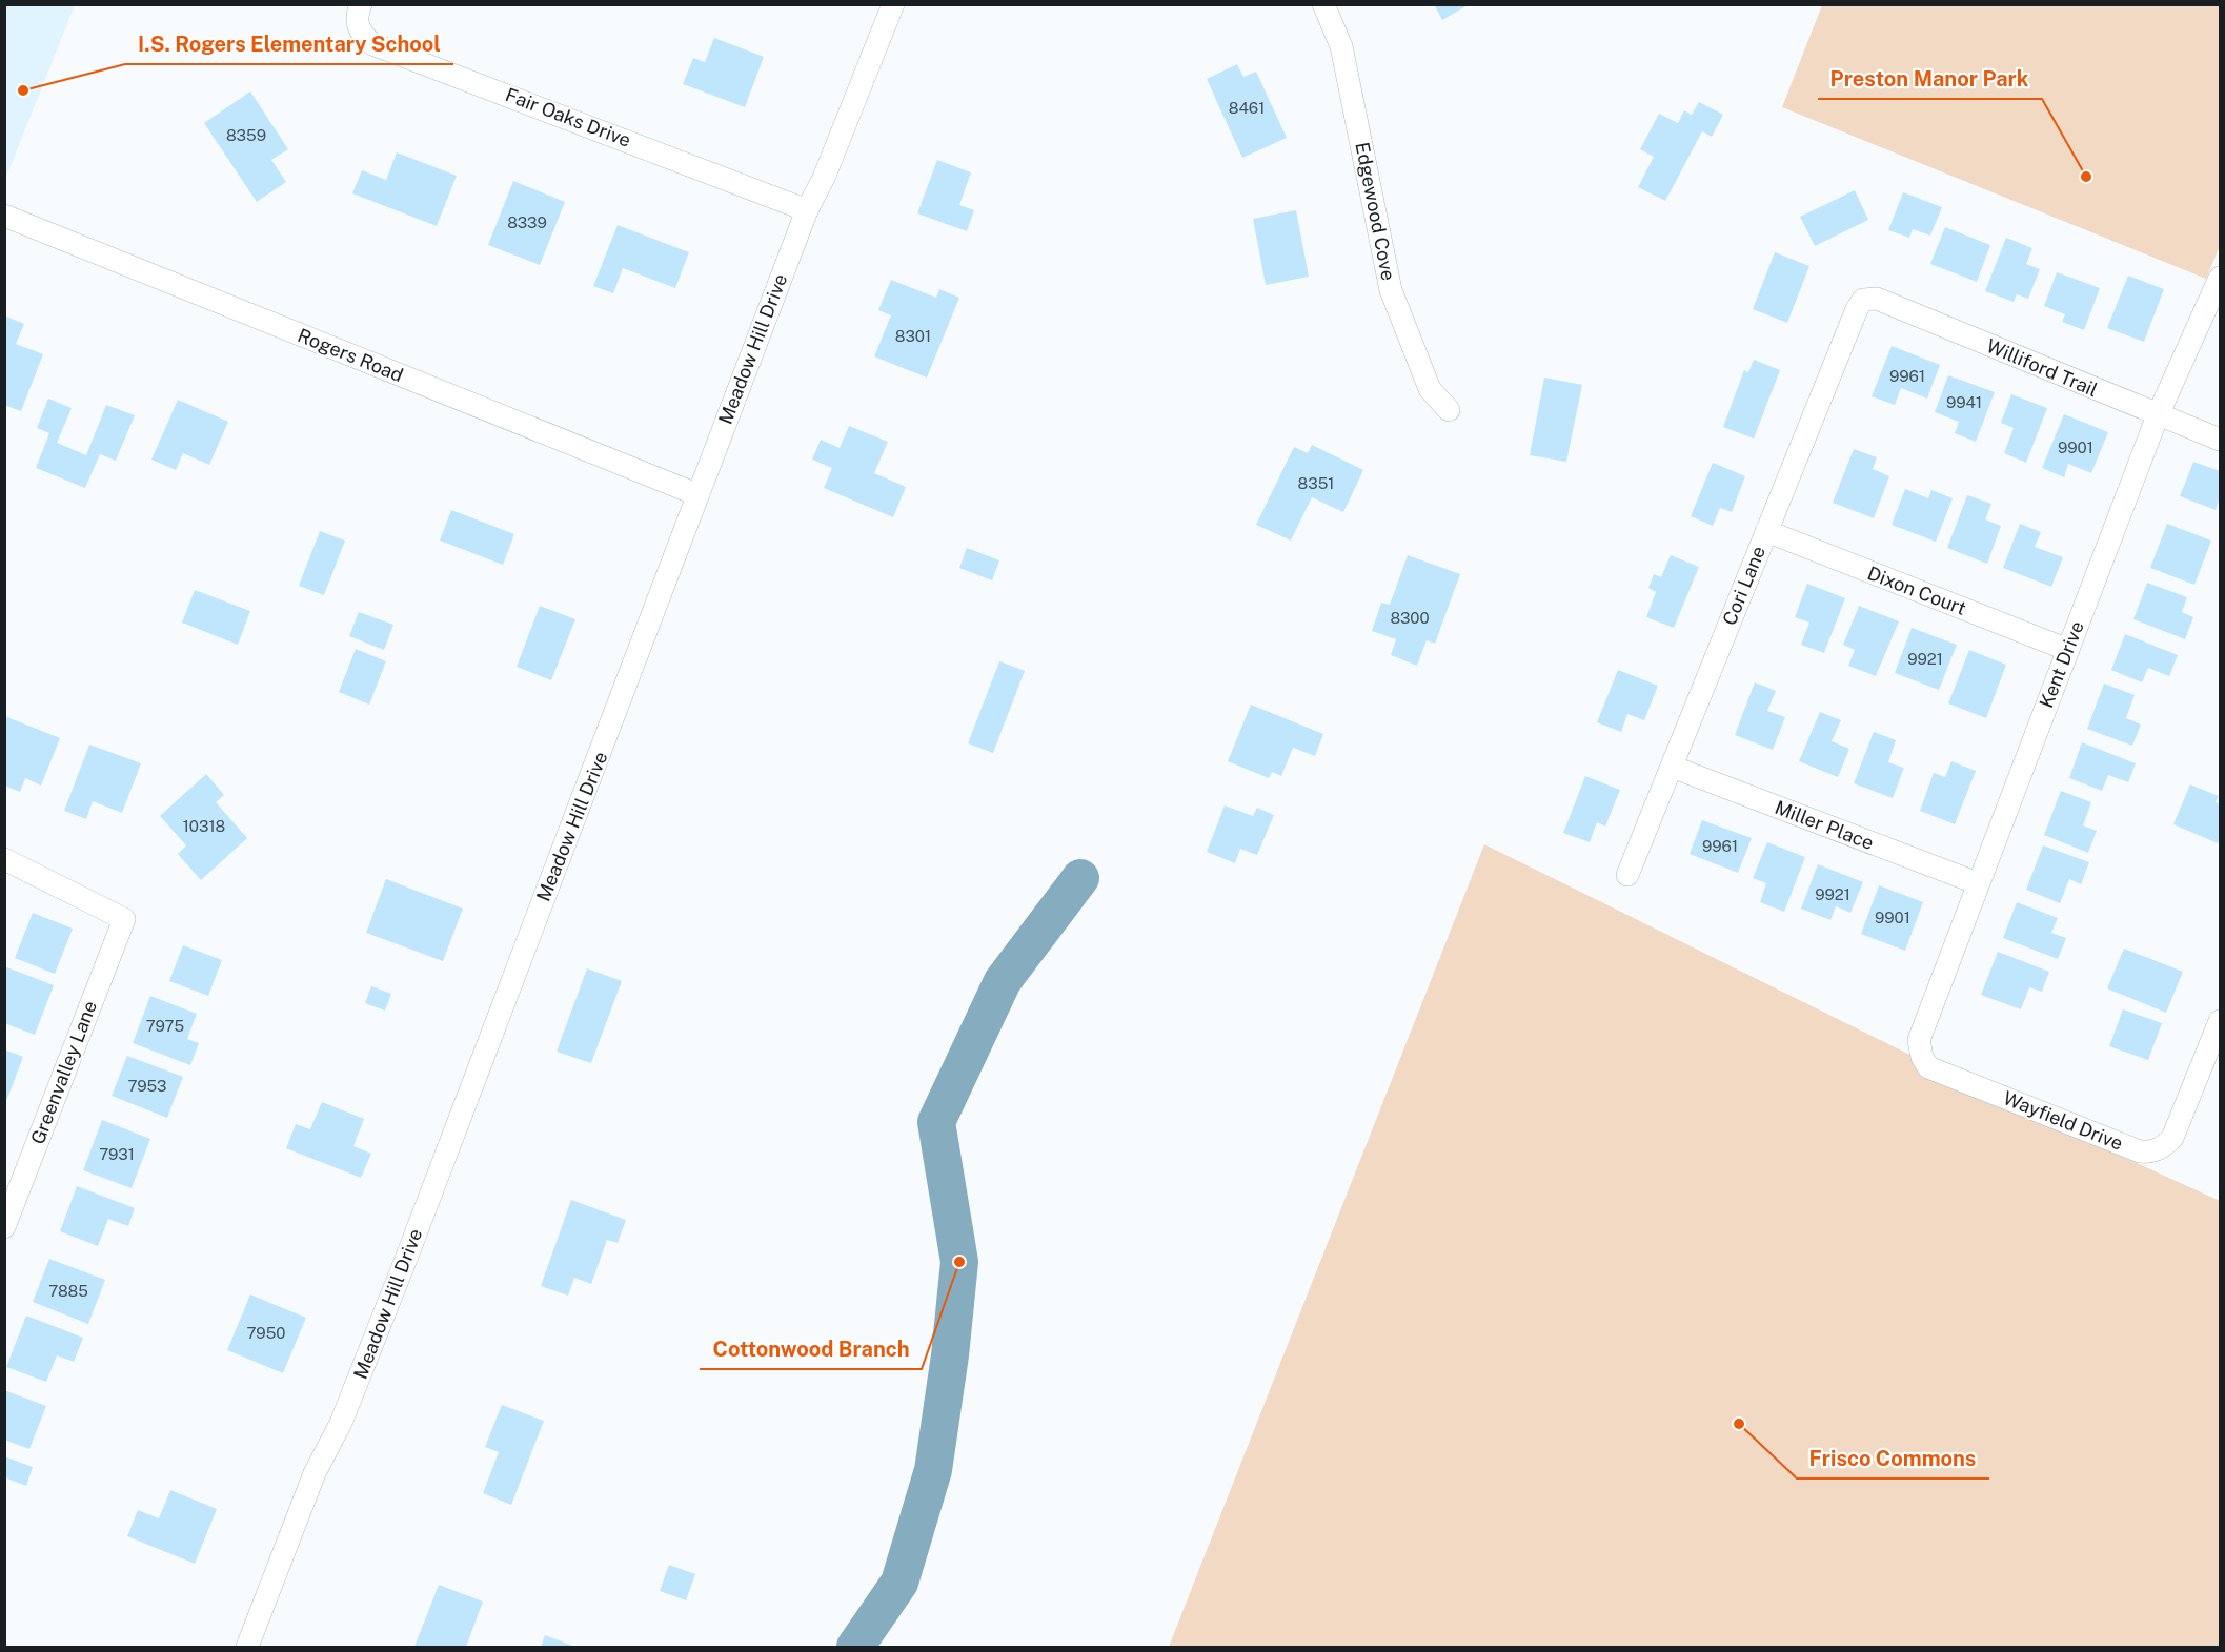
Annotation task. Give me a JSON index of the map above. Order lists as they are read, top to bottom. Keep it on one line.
{"streets":{"street":["Fair Oaks Drive","Edgewood Cove","Meadow Hill Drive","Rogers Road","Williford Trail","Cori Lane","Dixon Court","Kent Drive","Miller Place","Greenvalley Lane","Wayfield Drive"]},"crossings":[["Fair Oaks Drive","Meadow Hill Drive"],["Meadow Hill Drive","Rogers Road"],["Williford Trail","Cori Lane"],["Williford Trail","Kent Drive"],["Cori Lane","Dixon Court"],["Cori Lane","Miller Place"],["Dixon Court","Kent Drive"],["Kent Drive","Miller Place"],["Kent Drive","Wayfield Drive"]],"places":["I.S. Rogers Elementary School","Preston Manor Park","Cottonwood Branch","Frisco Commons"],"house_numbers":["8461","8359","8339","8301","9961","9941","9901","8351","8300","9921","10318","9961","9921","9901","7975","7953","7931","7885","7950"]}
